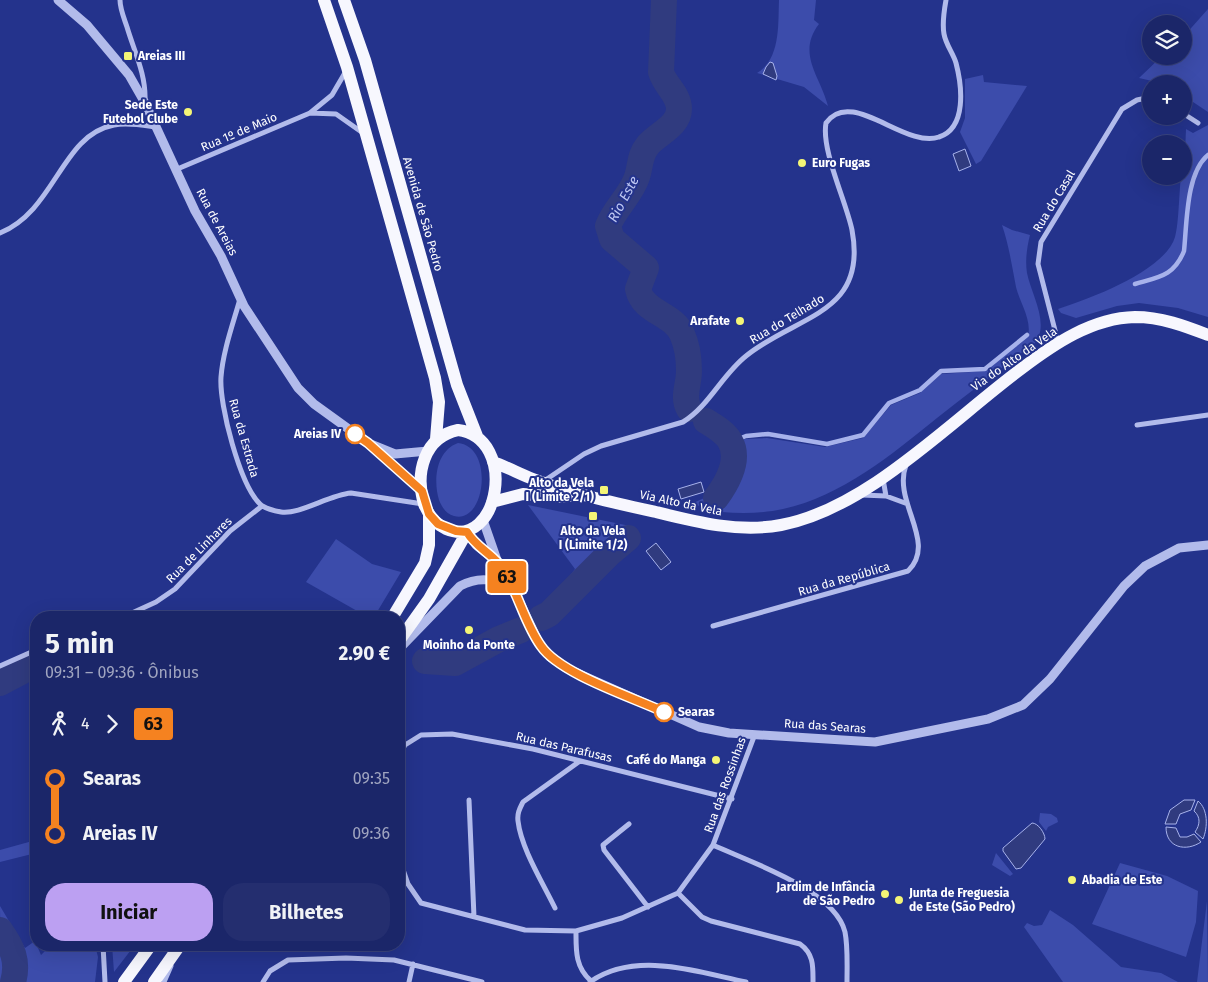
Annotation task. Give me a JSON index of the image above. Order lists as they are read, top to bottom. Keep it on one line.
{"streets":{"main road":["Avenida de São Pedro","Via do Alto da Vela","Via Alto da Vela"],"street":["Rua 1º de Maio","Rua do Casal","Rua de Areias","Rua do Telhado","Rua da Estrada","Rua de Linhares","Rua da República","Rua das Searas","Rua das Parafusas","Rua das Rossinhas"]},"crossings":[["Rua 1º de Maio","Rua de Areias"],["Rua do Casal","Via do Alto da Vela"],["Avenida de São Pedro","Rua de Areias"],["Avenida de São Pedro","Via Alto da Vela"],["Avenida de São Pedro","Rua das Searas"],["Rua de Areias","Rua da Estrada"],["Rua de Areias","Via Alto da Vela"],["Rua de Areias","Rua das Searas"],["Rua do Telhado","Via Alto da Vela"],["Via do Alto da Vela","Via Alto da Vela"],["Via do Alto da Vela","Rua da República"],["Rua da Estrada","Rua de Linhares"],["Via Alto da Vela","Rua da República"],["Via Alto da Vela","Rua das Searas"],["Rua das Searas","Rua das Rossinhas"],["Rua das Parafusas","Rua das Rossinhas"]],"water":["Rio Este"],"places":{"transit":["Areias III","Alto da Vela I (Limite 2/1)","Alto da Vela I (Limite 1/2)"],"other":["Sede Este Futebol Clube","Euro Fugas","Arafate","Areias IV","Moinho da Ponte","Searas","Café do Manga","Abadia de Este","Jardim de Infância de São Pedro","Junta de Freguesia de Este (São Pedro)"]},"lines":["bus line 63"],"page":{"on_map":"63","map_buttons":["+","−"],"heading":["5 min","09:31 – 09:36 · Ônibus","2.90 €"],"legs":["4","63"],"list":[{"name":"Searas","value":"09:35"},{"name":"Areias IV","value":"09:36"}],"buttons":["Iniciar","Bilhetes"]}}
